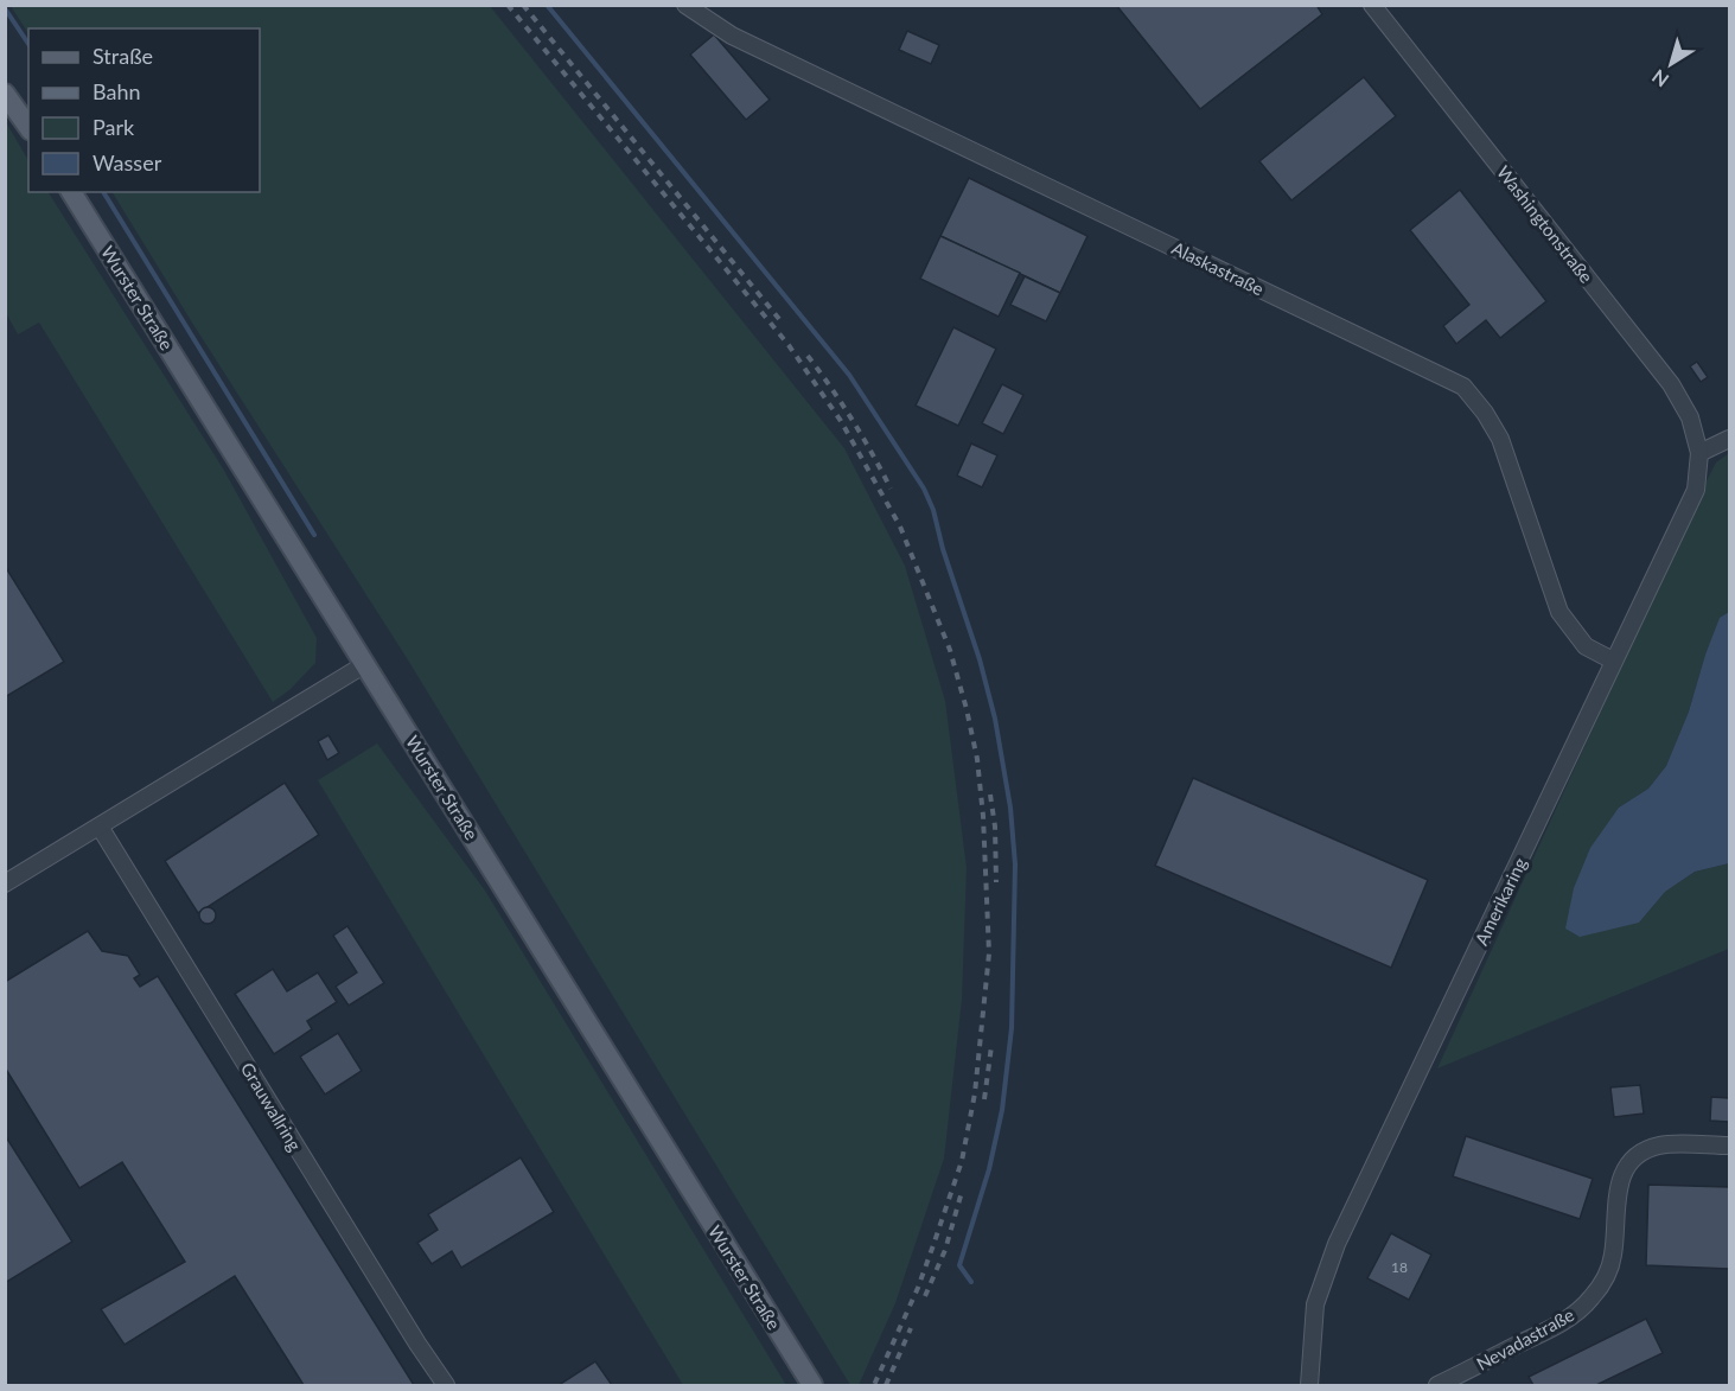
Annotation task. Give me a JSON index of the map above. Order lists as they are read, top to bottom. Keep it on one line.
{"streets":{"main road":["Wurster Straße"],"street":["Washingtonstraße","Alaskastraße","Amerikaring","Grauwallring","Nevadastraße"]},"crossings":[["Washingtonstraße","Amerikaring"],["Alaskastraße","Amerikaring"]],"house_numbers":["18"],"legend":["Straße","Bahn","Park","Wasser"],"north":"bottom left"}
